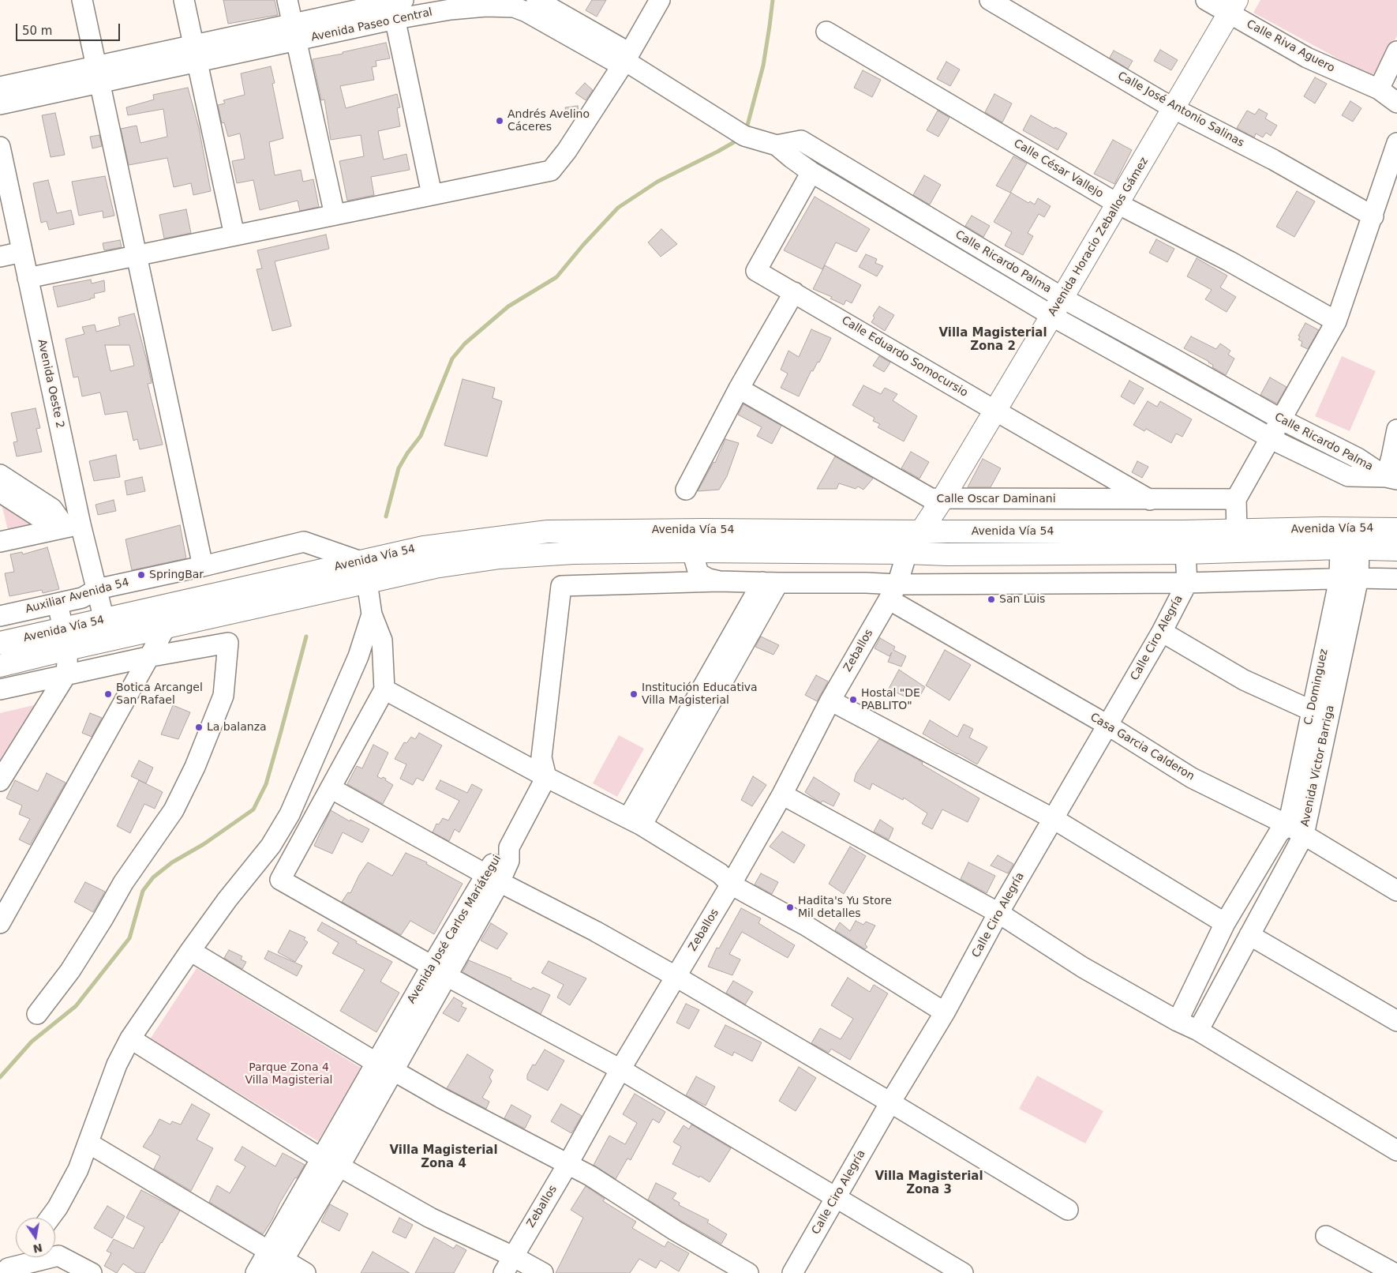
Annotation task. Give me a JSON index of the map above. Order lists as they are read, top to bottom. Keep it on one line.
{"streets":{"main road":["Avenida Horacio Zeballos Gámez","Avenida Vía 54"],"street":["Avenida Paseo Central","Calle Riva Aguero","Calle José Antonio Salinas","Calle César Vallejo","Calle Ricardo Palma","Calle Eduardo Somocursio","Avenida Oeste 2","Calle Oscar Daminani","Auxiliar Avenida 54","Calle Ciro Alegría","Zeballos","C. Dominguez","Casa Garcia Calderon","Avenida Víctor Barriga","Avenida José Carlos Mariátegui"]},"crossings":[["Calle Riva Aguero","Avenida Horacio Zeballos Gámez"],["Calle José Antonio Salinas","Avenida Horacio Zeballos Gámez"],["Calle César Vallejo","Avenida Horacio Zeballos Gámez"],["Avenida Horacio Zeballos Gámez","Calle Ricardo Palma"],["Avenida Horacio Zeballos Gámez","Calle Eduardo Somocursio"],["Avenida Horacio Zeballos Gámez","Calle Oscar Daminani"],["Avenida Horacio Zeballos Gámez","Avenida Vía 54"],["Avenida Horacio Zeballos Gámez","Zeballos"],["Calle Ricardo Palma","Calle Eduardo Somocursio"],["Calle Eduardo Somocursio","Calle Oscar Daminani"],["Avenida Oeste 2","Avenida Vía 54"],["Avenida Oeste 2","Auxiliar Avenida 54"],["Avenida Vía 54","Auxiliar Avenida 54"],["Avenida Vía 54","Calle Ciro Alegría"],["Avenida Vía 54","Zeballos"],["Avenida Vía 54","C. Dominguez"],["Avenida Vía 54","Casa Garcia Calderon"],["Avenida Vía 54","Avenida Víctor Barriga"],["Calle Ciro Alegría","Casa Garcia Calderon"],["Zeballos","Casa Garcia Calderon"],["C. Dominguez","Casa Garcia Calderon"],["C. Dominguez","Avenida Víctor Barriga"],["Casa Garcia Calderon","Avenida Víctor Barriga"]],"districts":["Villa Magisterial Zona 2","Villa Magisterial Zona 4","Villa Magisterial Zona 3"],"parks":["Parque Zona 4 Villa Magisterial"],"places":["Andrés Avelino Cáceres","SpringBar","San Luis","Botica Arcangel San Rafael","Institución Educativa Villa Magisterial","Hostal \"DE PABLITO\"","La balanza","Hadita's Yu Store Mil detalles"],"scale_bar":"50 m","north":"bottom"}
